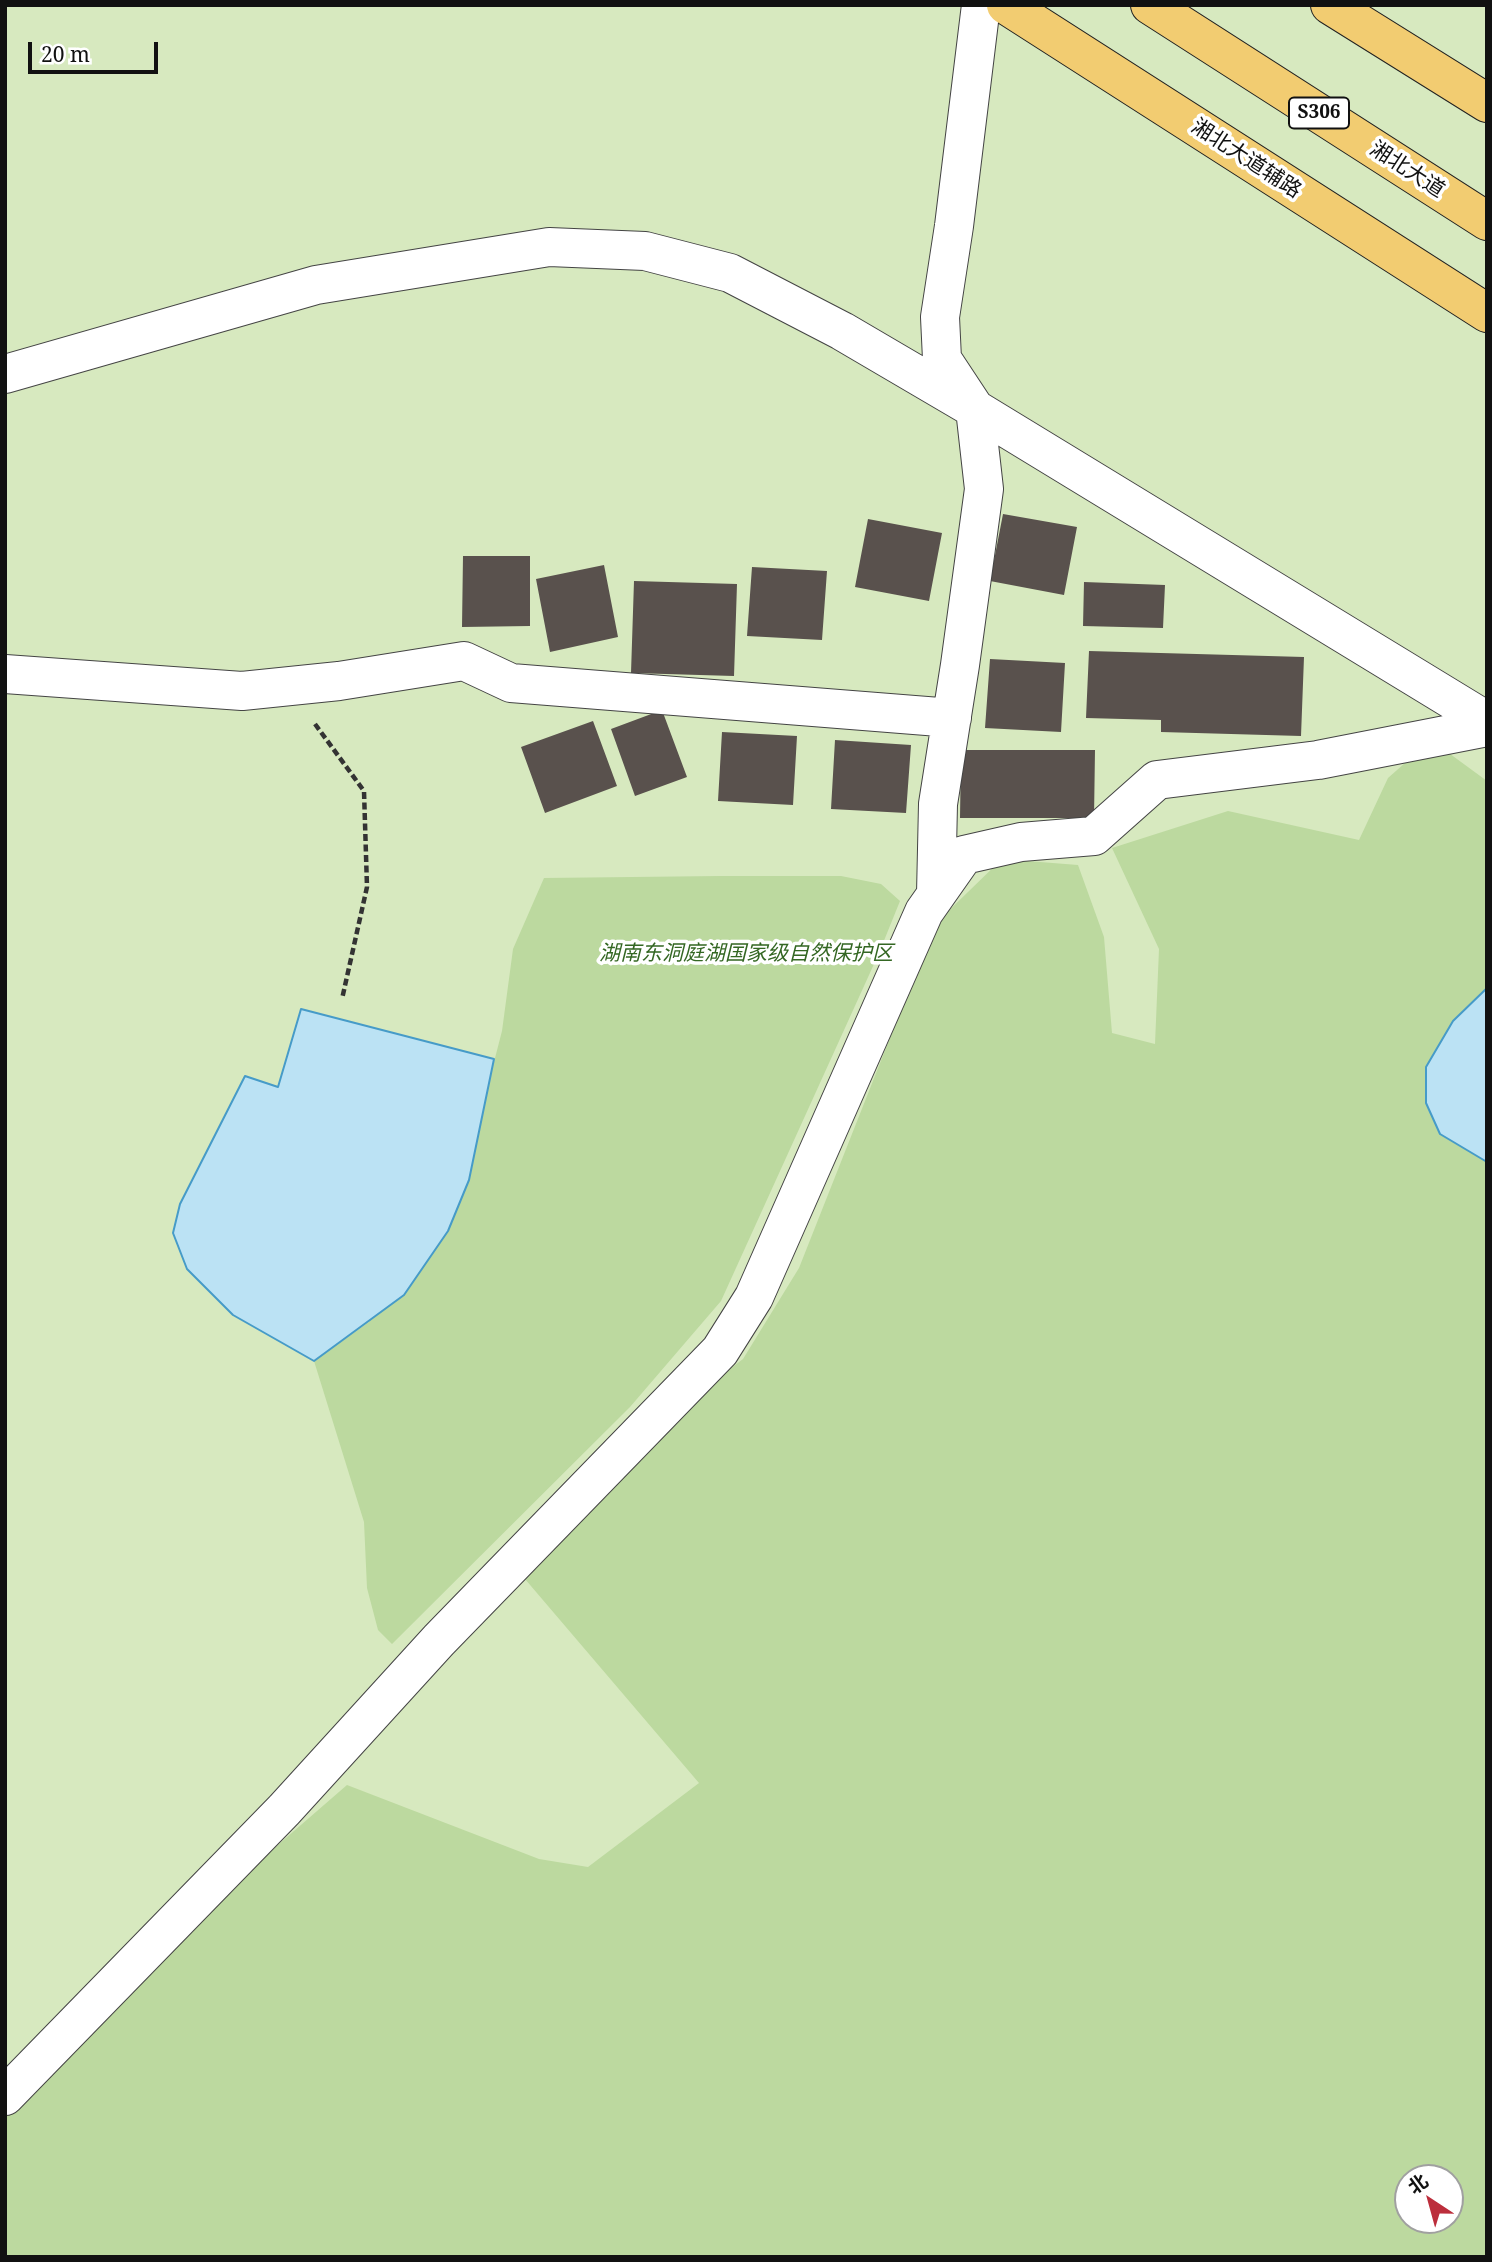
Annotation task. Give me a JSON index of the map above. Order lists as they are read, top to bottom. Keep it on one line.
{"streets":{"main road":["S306","湘北大道辅路","湘北大道"]},"parks":["湖南东洞庭湖国家级自然保护区"],"scale_bar":"20 m","north":"top left"}
